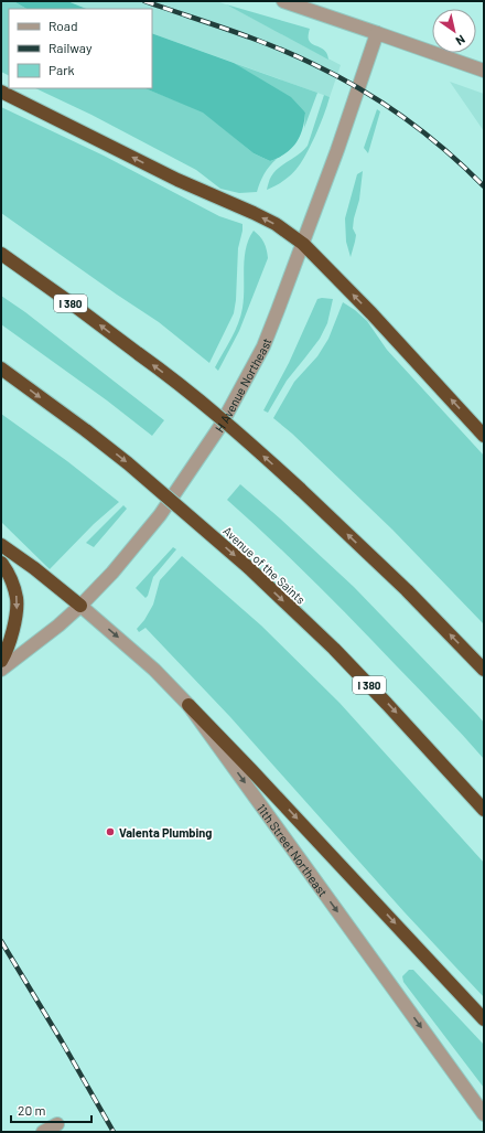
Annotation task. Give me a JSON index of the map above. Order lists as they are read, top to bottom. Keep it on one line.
{"streets":{"highway":["I 380","Avenue of the Saints"],"street":["H Avenue Northeast","11th Street Northeast"]},"crossings":[["H Avenue Northeast","11th Street Northeast"]],"one_way":["11th Street Northeast"],"places":["Valenta Plumbing"],"legend":["Road","Railway","Park"],"scale_bar":"20 m","north":"bottom right"}
